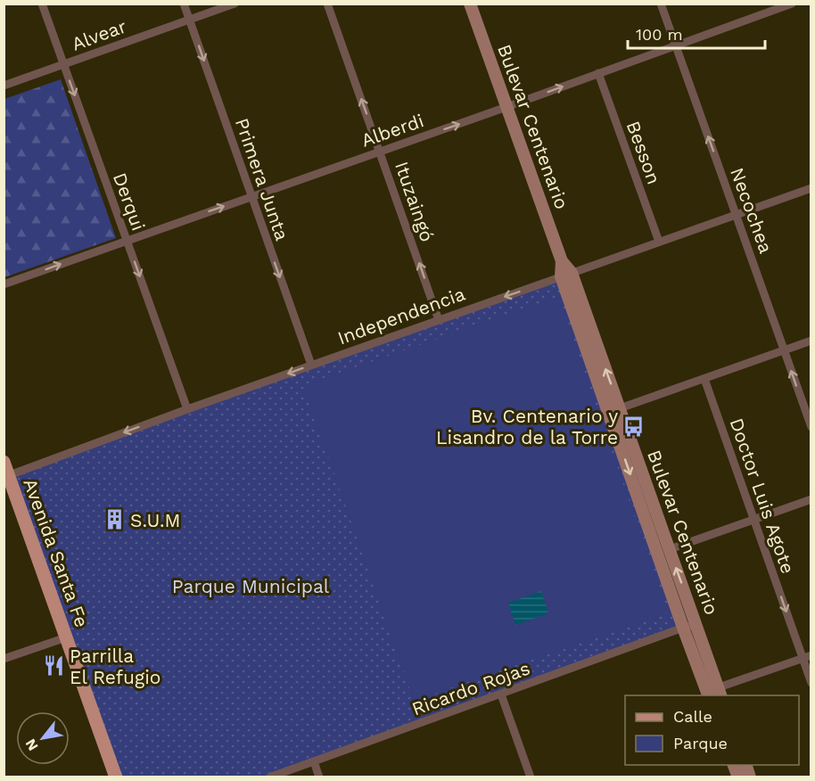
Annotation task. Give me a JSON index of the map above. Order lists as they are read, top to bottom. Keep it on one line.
{"streets":{"main road":["Bulevar Centenario","Avenida Santa Fe"],"street":["Alvear","Alberdi","Besson","Primera Junta","Derqui","Ituzaingó","Necochea","Independencia","Doctor Luis Agote","Ricardo Rojas"]},"crossings":[["Alvear","Primera Junta"],["Alvear","Derqui"],["Bulevar Centenario","Alberdi"],["Bulevar Centenario","Independencia"],["Bulevar Centenario","Ricardo Rojas"],["Alberdi","Besson"],["Alberdi","Primera Junta"],["Alberdi","Derqui"],["Alberdi","Ituzaingó"],["Alberdi","Necochea"],["Besson","Independencia"],["Primera Junta","Independencia"],["Derqui","Independencia"],["Ituzaingó","Independencia"],["Necochea","Independencia"],["Independencia","Avenida Santa Fe"]],"one_way":["Alberdi","Primera Junta","Derqui","Ituzaingó","Necochea","Independencia","Doctor Luis Agote"],"parks":["Parque Municipal"],"places":{"bus stop":["Bv. Centenario y Lisandro de la Torre"],"building":["S.U.M"],"restaurant":["Parrilla El Refugio"]},"legend":["Calle","Parque"],"scale_bar":"100 m","north":"bottom left"}
